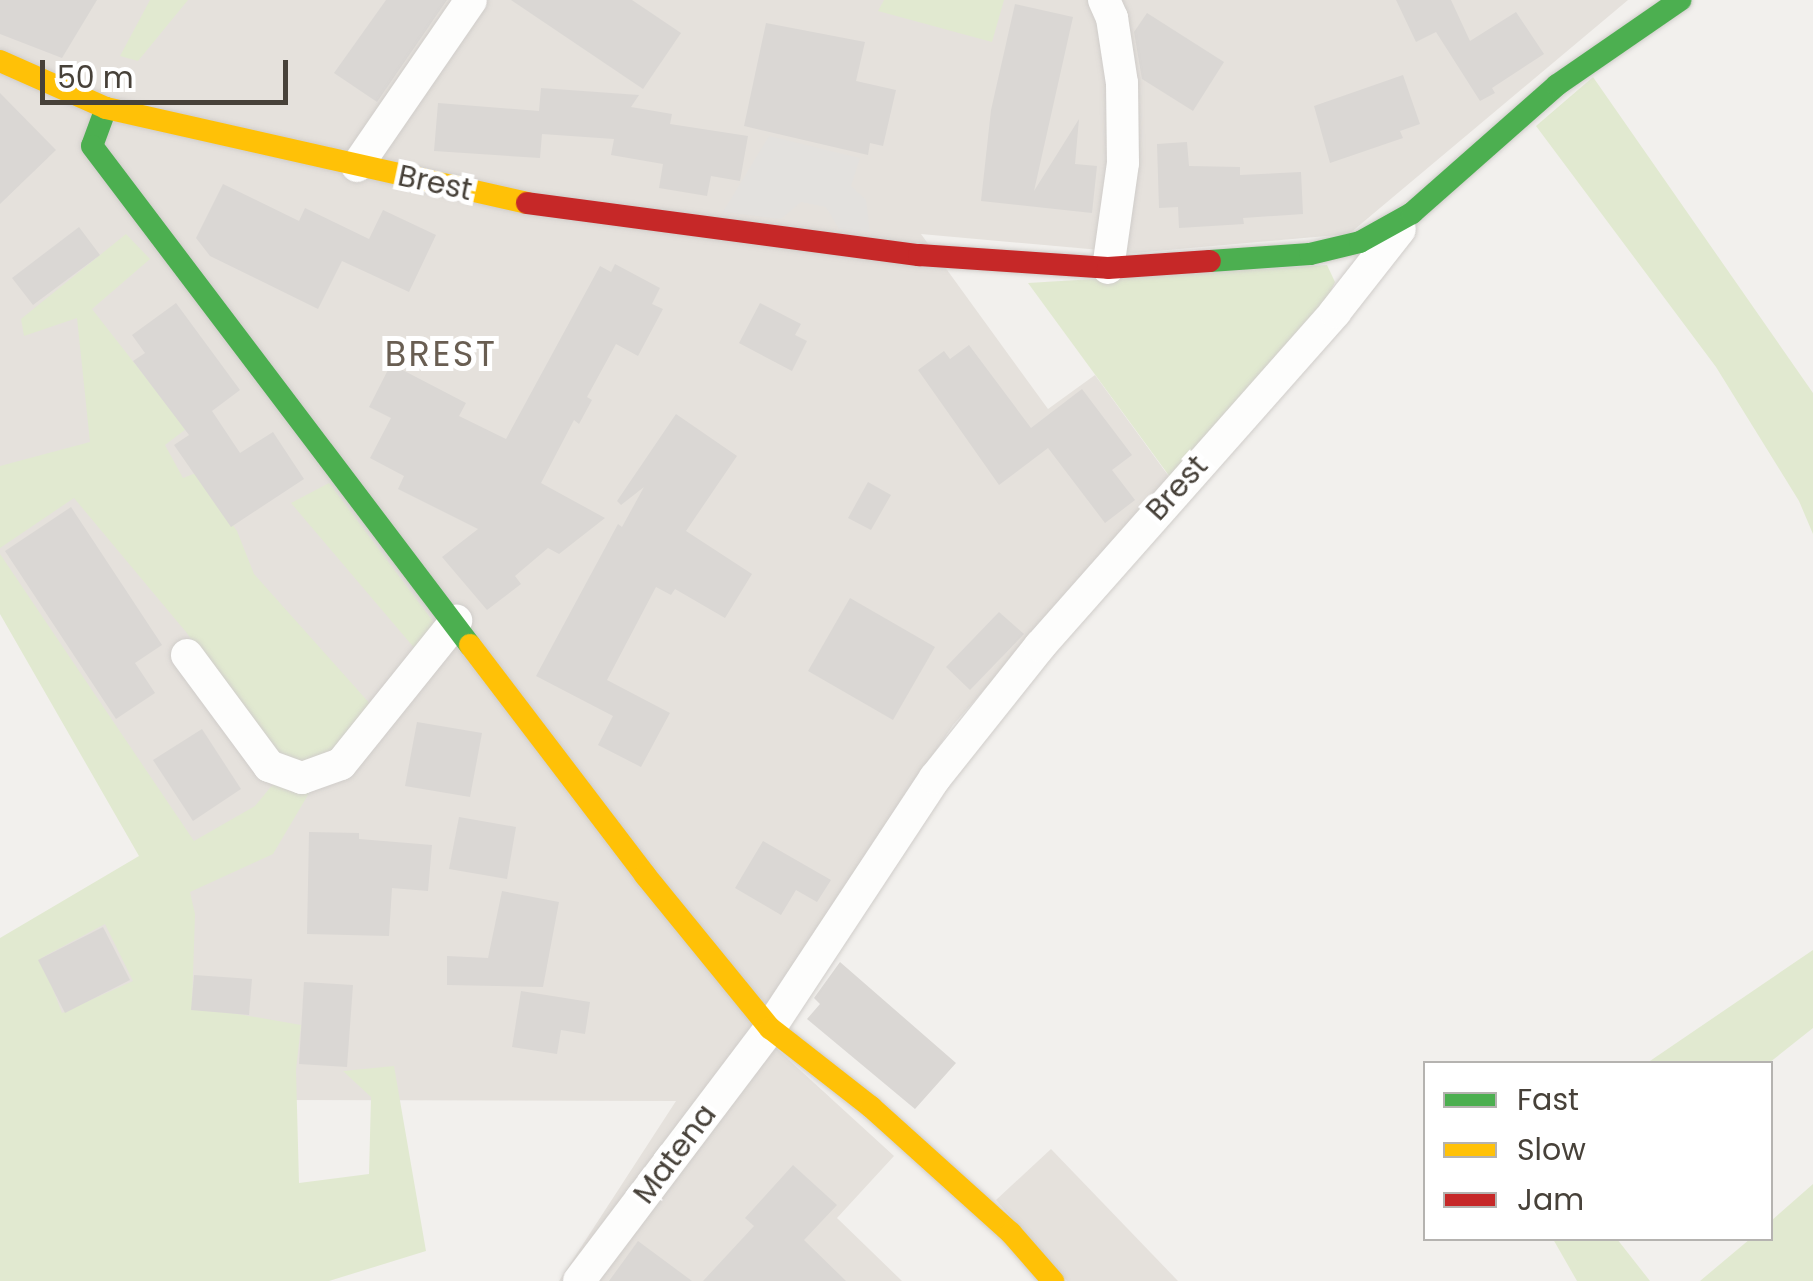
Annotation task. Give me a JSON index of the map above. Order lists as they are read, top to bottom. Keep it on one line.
{"streets":{"street":["Brest","Matena"]},"crossings":[["Brest","Matena"]],"districts":["BREST"],"legend":["Fast","Slow","Jam"],"scale_bar":"50 m"}
